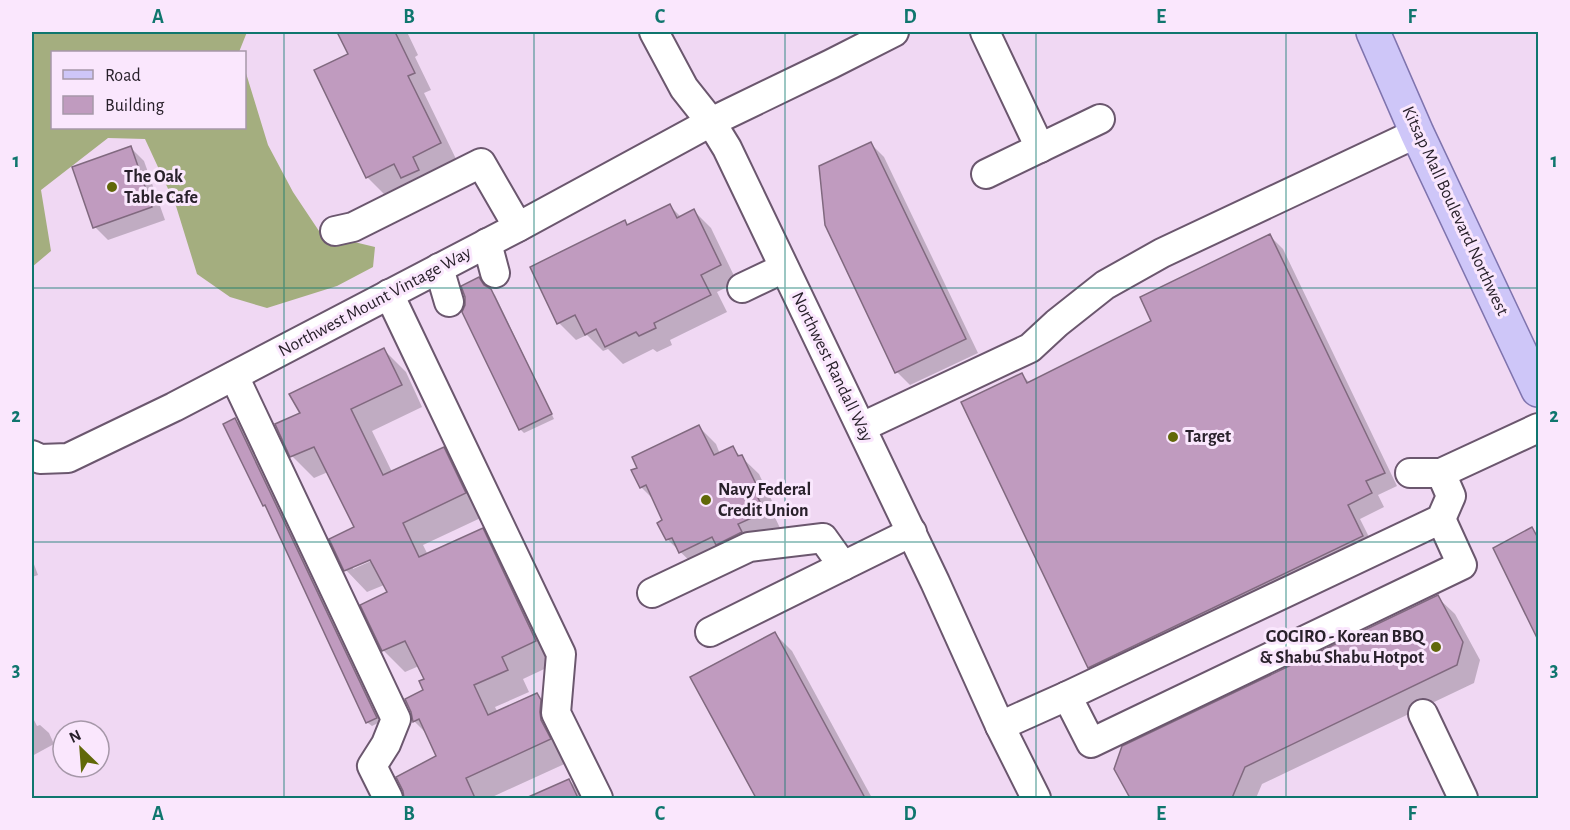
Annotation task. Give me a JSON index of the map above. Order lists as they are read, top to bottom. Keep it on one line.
{"streets":{"main road":["Kitsap Mall Boulevard Northwest"],"street":["Northwest Mount Vintage Way","Northwest Randall Way"]},"crossings":[["Northwest Mount Vintage Way","Northwest Randall Way"]],"places":["The Oak Table Cafe","Target","Navy Federal Credit Union","GOGIRO - Korean BBQ & Shabu Shabu Hotpot"],"legend":["Road","Building"],"north":"top left","grid":{"columns":["A","B","C","D","E","F"],"rows":["1","2","3"]}}
